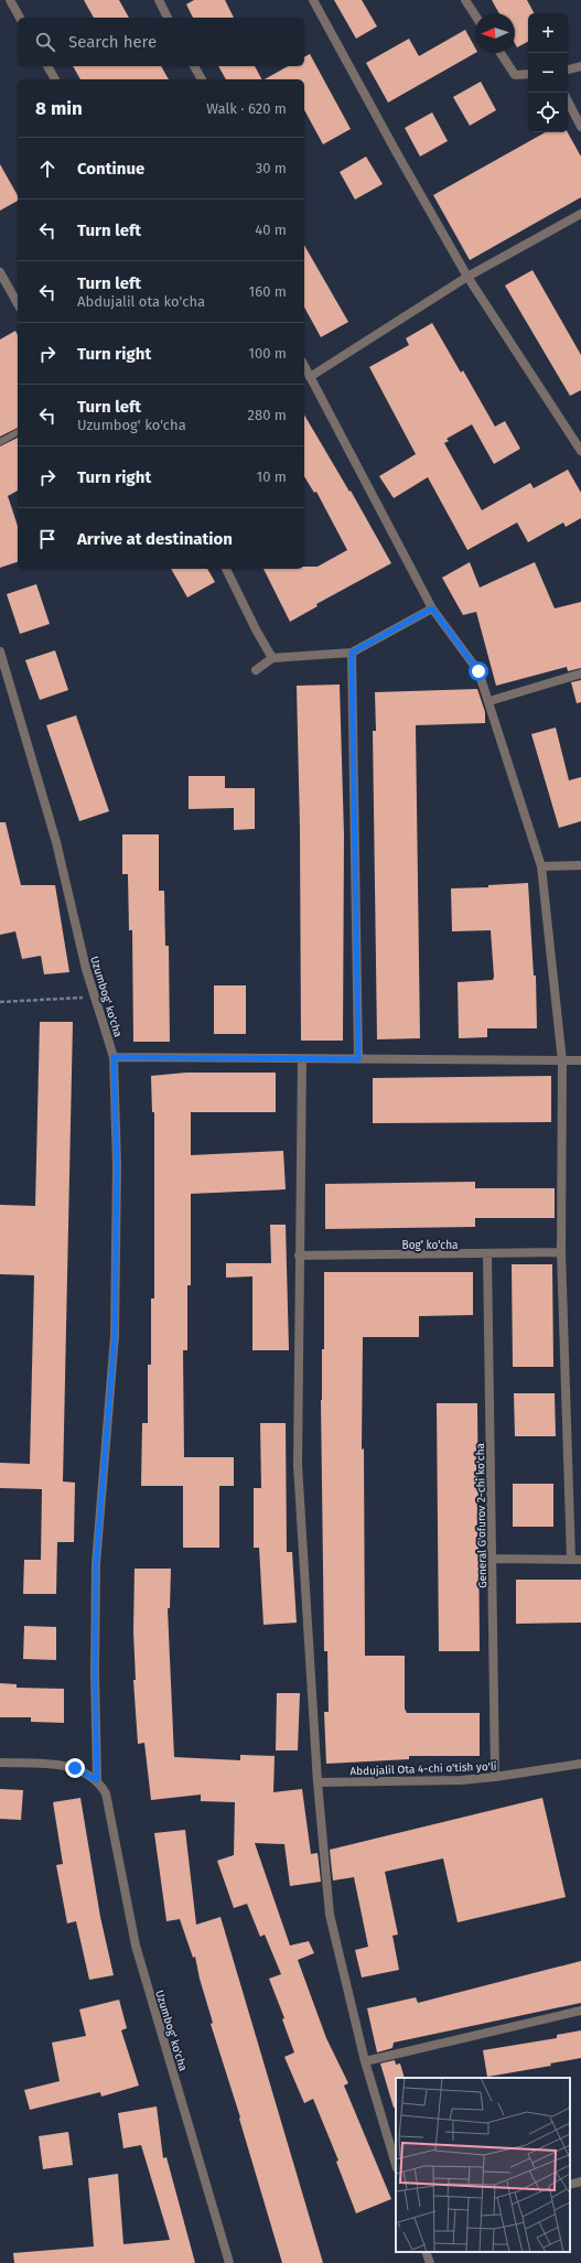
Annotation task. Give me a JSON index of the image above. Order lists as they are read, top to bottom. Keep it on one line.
{"streets":{"street":["Uzumbog' ko'cha","Bog' ko'cha","General G'ofurov 2-chi ko'cha","Abdujalil Ota 4-chi o'tish yo'li"]},"crossings":[["Bog' ko'cha","General G'ofurov 2-chi ko'cha"],["General G'ofurov 2-chi ko'cha","Abdujalil Ota 4-chi o'tish yo'li"]],"north":"left","page":{"map_buttons":["+","−"],"search":"Search here","heading":["8 min","Walk · 620 m"],"list":[["Continue","30 m"],["Turn left","40 m"],["Turn left","Abdujalil ota ko'cha","160 m"],["Turn right","100 m"],["Turn left","Uzumbog' ko'cha","280 m"],["Turn right","10 m"],"Arrive at destination"]}}
